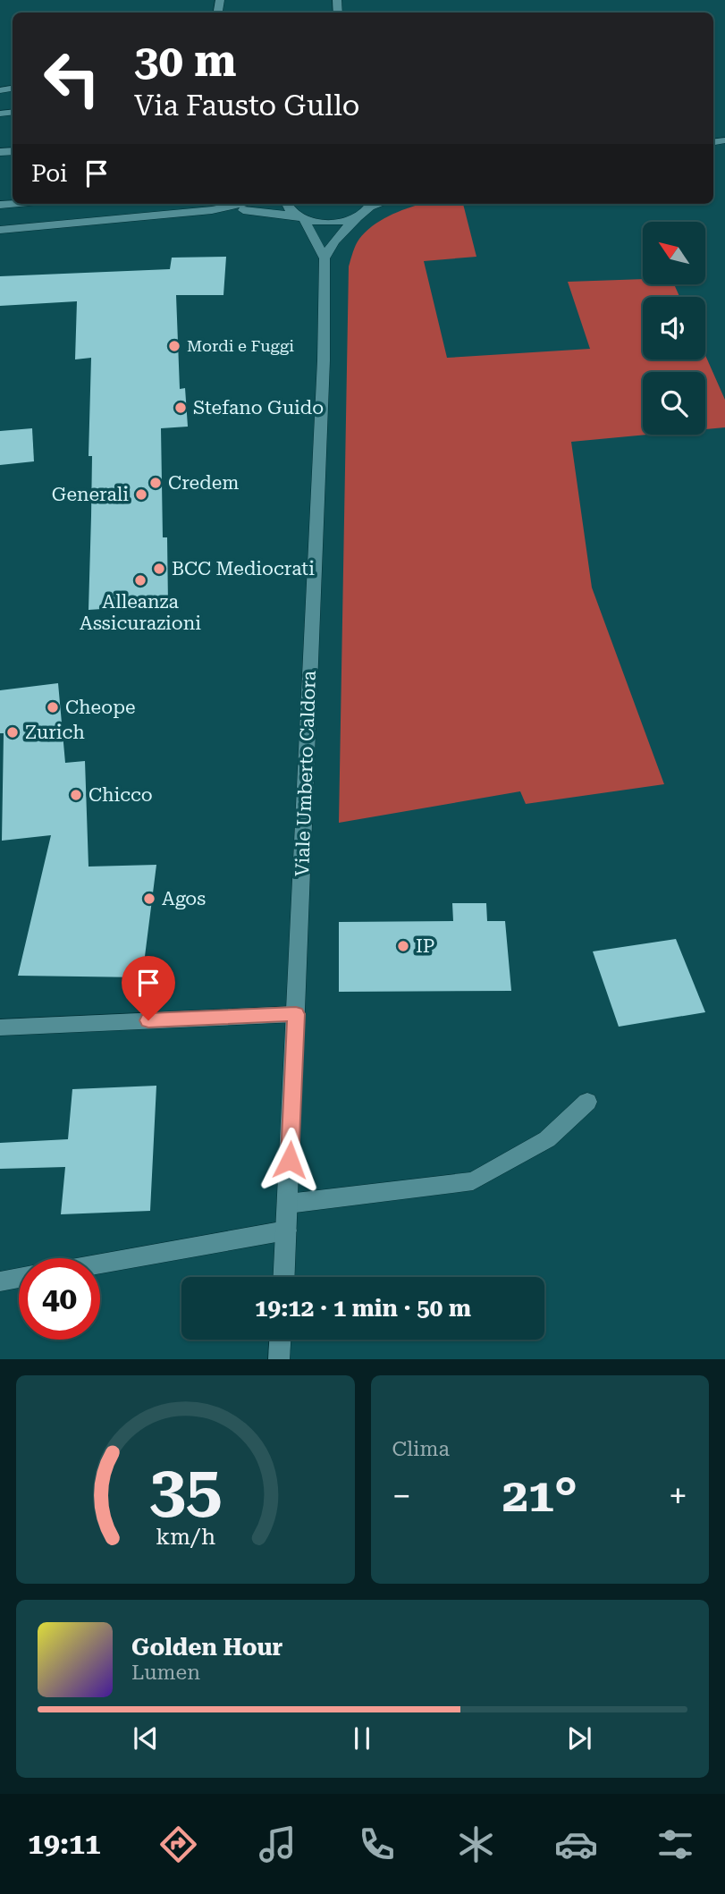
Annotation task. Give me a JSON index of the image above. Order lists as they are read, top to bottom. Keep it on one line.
{"streets":{"street":["Viale Umberto Caldora"]},"places":["Mordi e Fuggi","Stefano Guido","Credem","Generali","BCC Mediocrati","Alleanza Assicurazioni","Cheope","Zurich","Chicco","Agos","IP"],"north":"top left","page":{"turn":["30 m","Via Fausto Gullo"],"then":"Poi","limit":"40","trip":"19:12 · 1 min · 50 m","tile":"Clima","heat":["−","21°","+"],"song":["Golden Hour","Lumen"],"tabs":"19:11","gauge":["35","km/h"]}}
